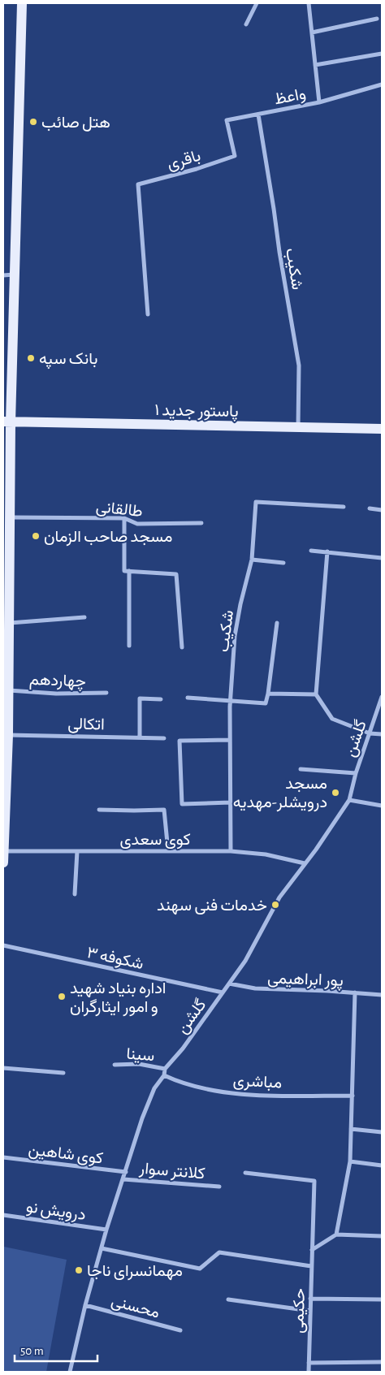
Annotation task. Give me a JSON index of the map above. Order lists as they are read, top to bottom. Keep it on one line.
{"streets":{"main road":["پاستور جدید ۱"],"street":["واعظ","باقری","شکیب","طالقانی","چهاردهم","اتکالی","گلشن","کوی سعدی","شکوفه ۳","پور ابراهیمی","سینا","مباشری","کوی شاهین","کلانتر سوار","درویش نو","محسنی","حکیمی"]},"crossings":[["واعظ","باقری"],["واعظ","شکیب"],["شکیب","پاستور جدید ۱"],["شکیب","کوی سعدی"],["گلشن","کوی سعدی"],["گلشن","شکوفه ۳"],["گلشن","پور ابراهیمی"],["گلشن","سینا"]],"places":["هتل صائب","بانک سپه","مسجد صاحب الزمان","مسجد درویشلر-مهدیه","خدمات فنی سهند","اداره بنیاد شهید و امور ایثارگران","مهمانسرای ناجا"],"scale_bar":"50 m"}
